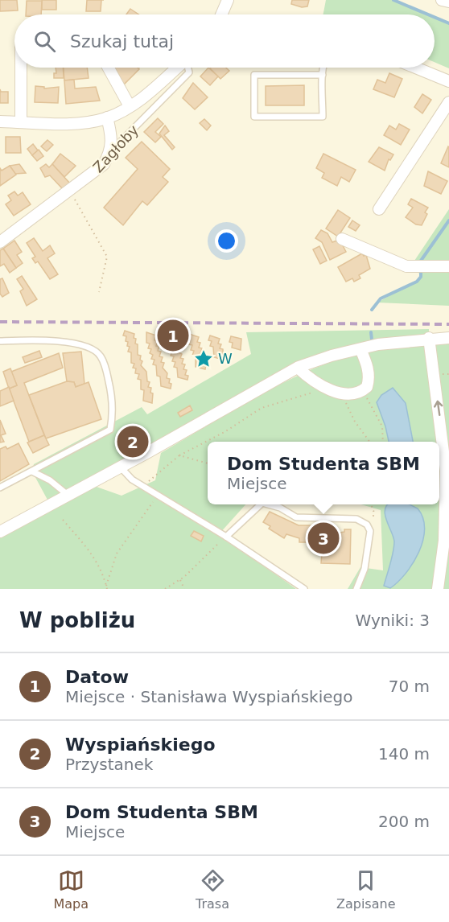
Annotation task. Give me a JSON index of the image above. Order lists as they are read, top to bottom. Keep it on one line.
{"streets":{"street":["Zagłoby"]},"places":{"place":["W"]},"page":{"search":"Szukaj tutaj","pins":["1","2","3"],"popup":["Dom Studenta SBM","Miejsce"],"heading":["W pobliżu","Wyniki: 3"],"list":[{"mark":"1","name":"Datow","note":"Miejsce · Stanisława Wyspiańskiego","value":"70 m"},{"mark":"2","name":"Wyspiańskiego","note":"Przystanek","value":"140 m"},{"mark":"3","name":"Dom Studenta SBM","note":"Miejsce","value":"200 m"}],"nav":["Mapa","Trasa","Zapisane"]}}
